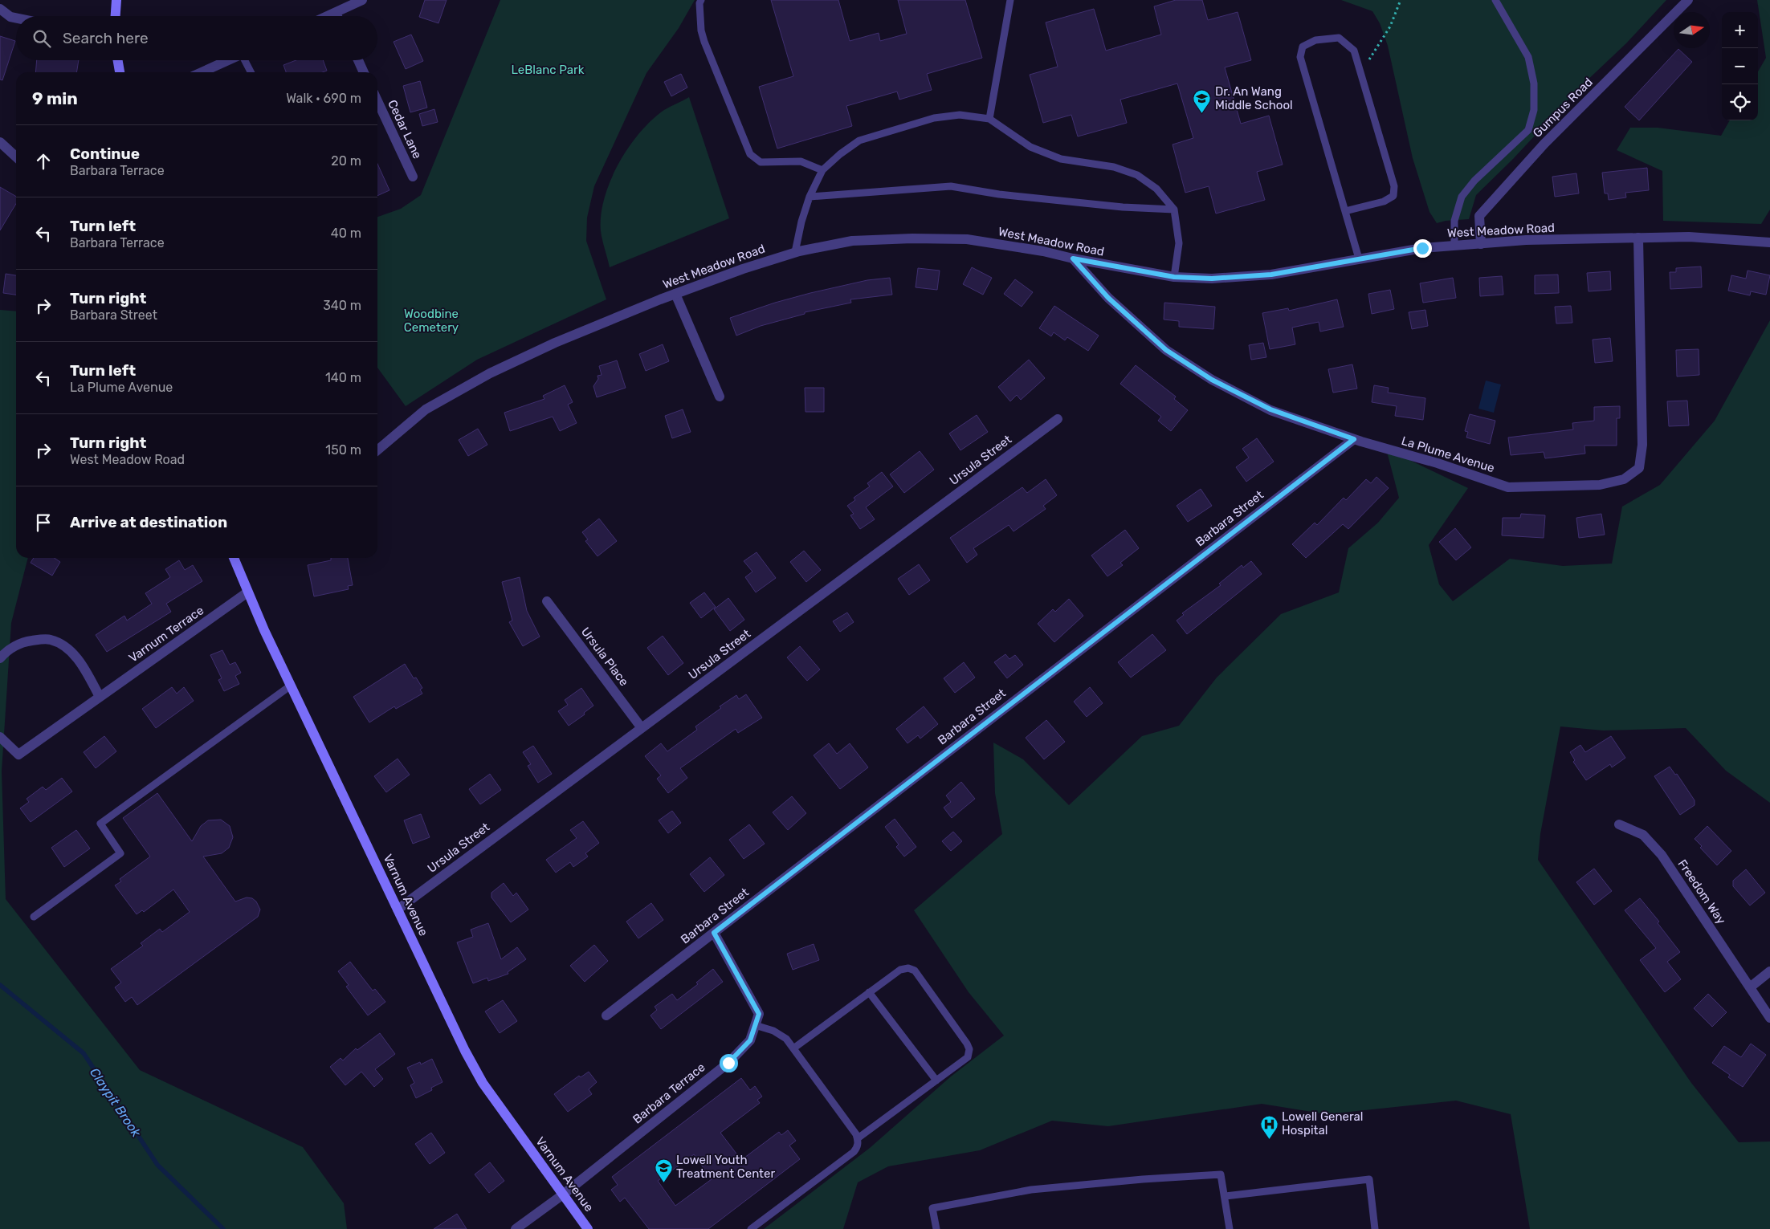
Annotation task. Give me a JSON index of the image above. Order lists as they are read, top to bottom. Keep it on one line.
{"streets":{"main road":["Varnum Avenue"],"street":["Gumpus Road","Cedar Lane","West Meadow Road","La Plume Avenue","Ursula Street","Barbara Street","Varnum Terrace","Ursula Place","Freedom Way","Barbara Terrace"]},"crossings":[["Gumpus Road","West Meadow Road"],["West Meadow Road","La Plume Avenue"],["La Plume Avenue","Barbara Street"],["Ursula Street","Ursula Place"],["Ursula Street","Varnum Avenue"],["Barbara Street","Barbara Terrace"],["Varnum Terrace","Varnum Avenue"],["Varnum Avenue","Barbara Terrace"]],"water":["Claypit Brook"],"parks":["LeBlanc Park","Woodbine Cemetery"],"places":{"school or university":["Dr. An Wang Middle School","Lowell Youth Treatment Center"],"hospital":["Lowell General Hospital"]},"north":"right","page":{"map_buttons":["+","−"],"search":"Search here","heading":["9 min","Walk · 690 m"],"list":[["Continue","Barbara Terrace","20 m"],["Turn left","Barbara Terrace","40 m"],["Turn right","Barbara Street","340 m"],["Turn left","La Plume Avenue","140 m"],["Turn right","West Meadow Road","150 m"],"Arrive at destination"]}}
